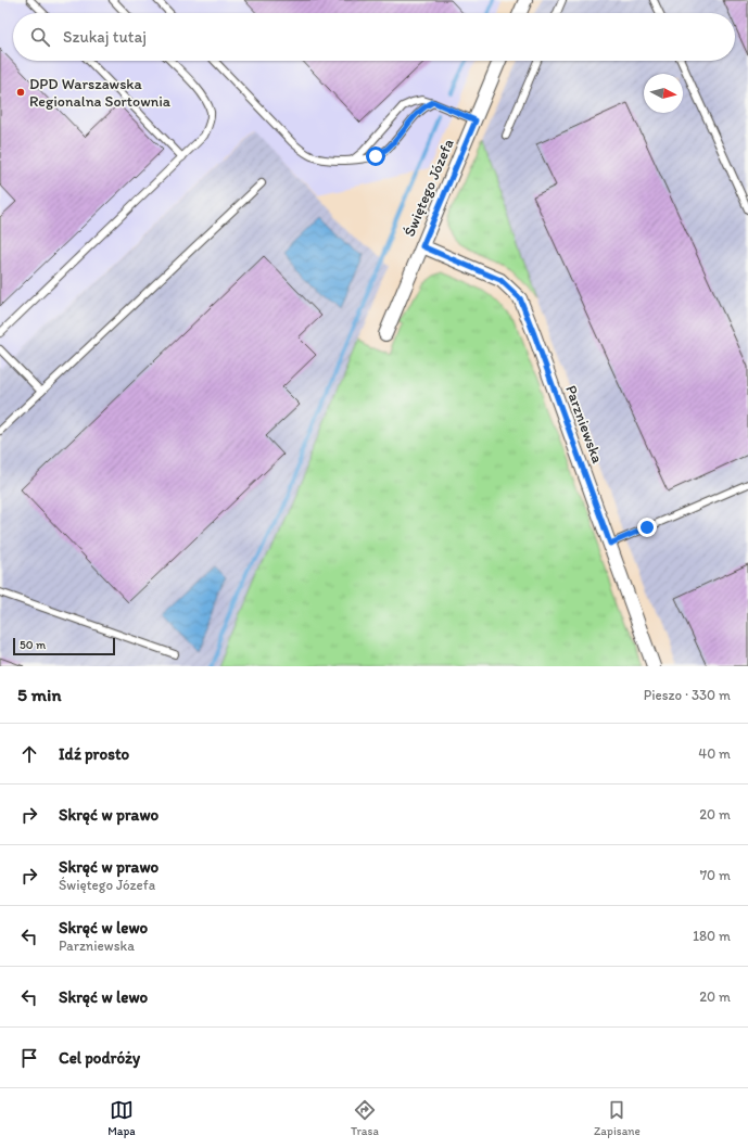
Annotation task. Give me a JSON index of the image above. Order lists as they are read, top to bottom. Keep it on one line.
{"streets":{"street":["Świętego Józefa","Parzniewska"]},"crossings":[["Świętego Józefa","Parzniewska"]],"places":["DPD Warszawska Regionalna Sortownia"],"scale_bar":"50 m","north":"right","page":{"search":"Szukaj tutaj","scale":"50 m","heading":["5 min","Pieszo · 330 m"],"list":[["Idź prosto","40 m"],["Skręć w prawo","20 m"],["Skręć w prawo","Świętego Józefa","70 m"],["Skręć w lewo","Parzniewska","180 m"],["Skręć w lewo","20 m"],"Cel podróży"],"nav":["Mapa","Trasa","Zapisane"]}}
